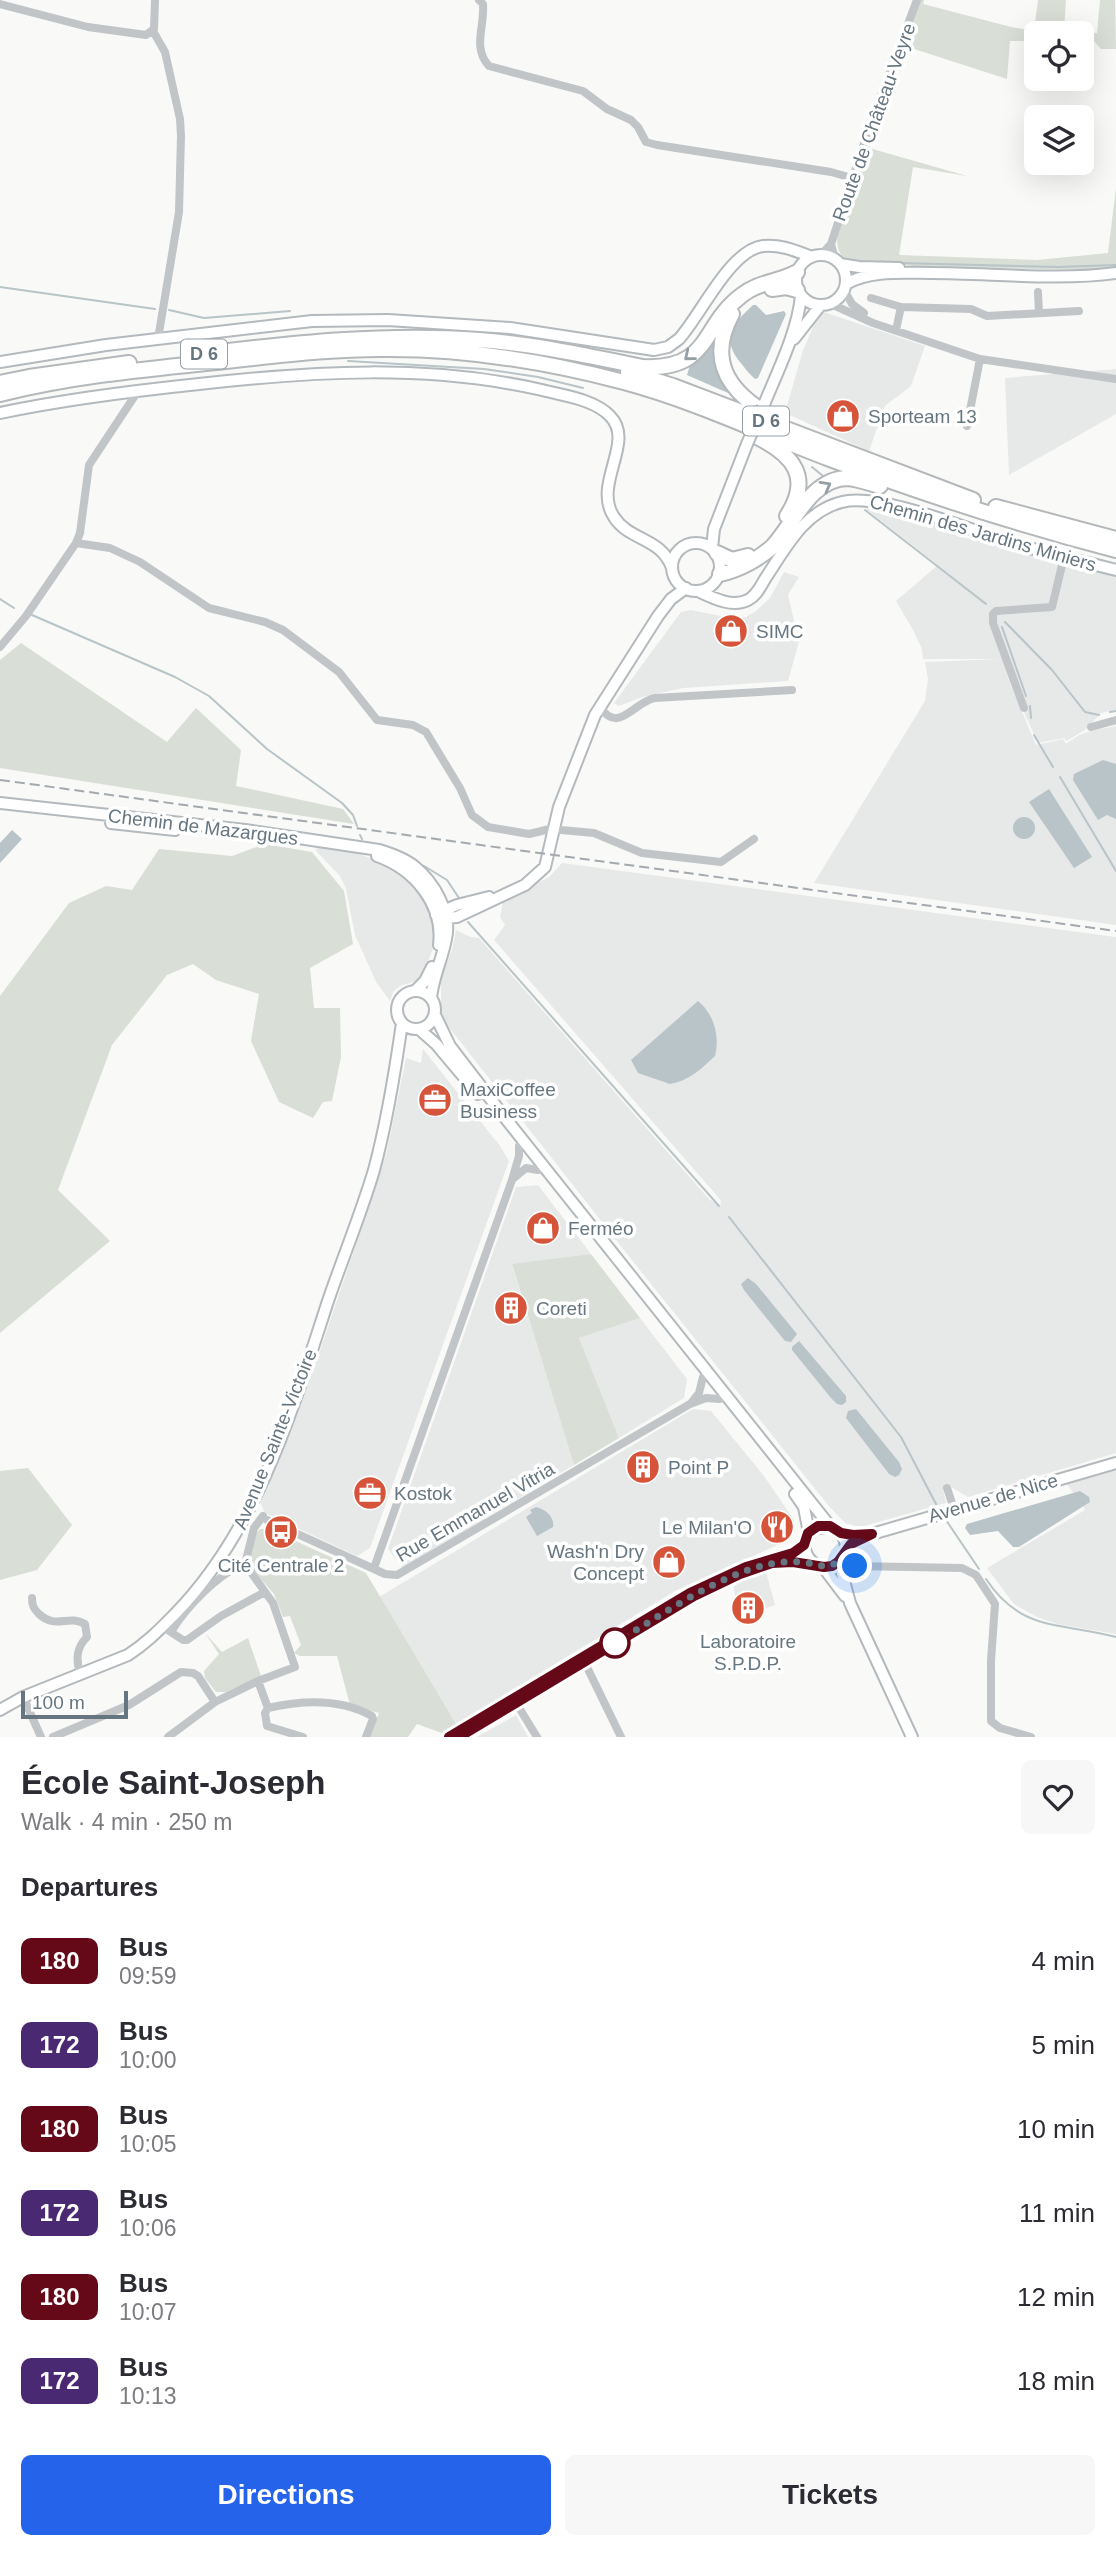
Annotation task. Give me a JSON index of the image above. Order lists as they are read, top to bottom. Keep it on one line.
{"streets":{"highway":["D 6"],"street":["Route de Château-Veyre","Chemin des Jardins Miniers","Chemin de Mazargues","Avenue Sainte-Victoire","Avenue de Nice","Rue Emmanuel Vitria"]},"crossings":[["Avenue Sainte-Victoire","Rue Emmanuel Vitria"]],"places":{"shop":["Sporteam 13","SIMC","Ferméo","Wash'n Dry Concept"],"office":["MaxiCoffee Business","Kostok"],"building":["Coreti","Point P","Laboratoire S.P.D.P."],"restaurant":["Le Milan'O"],"bus stop":["Cité Centrale 2"]},"lines":["bus line 180"],"scale_bar":"100 m","page":{"scale":"100 m","heading":[["École Saint-Joseph","Walk · 4 min · 250 m"],"Departures"],"list":[{"mark":"180","name":"Bus","note":"09:59","value":"4 min"},{"mark":"172","name":"Bus","note":"10:00","value":"5 min"},{"mark":"180","name":"Bus","note":"10:05","value":"10 min"},{"mark":"172","name":"Bus","note":"10:06","value":"11 min"},{"mark":"180","name":"Bus","note":"10:07","value":"12 min"},{"mark":"172","name":"Bus","note":"10:13","value":"18 min"}],"buttons":["Directions","Tickets"]}}
